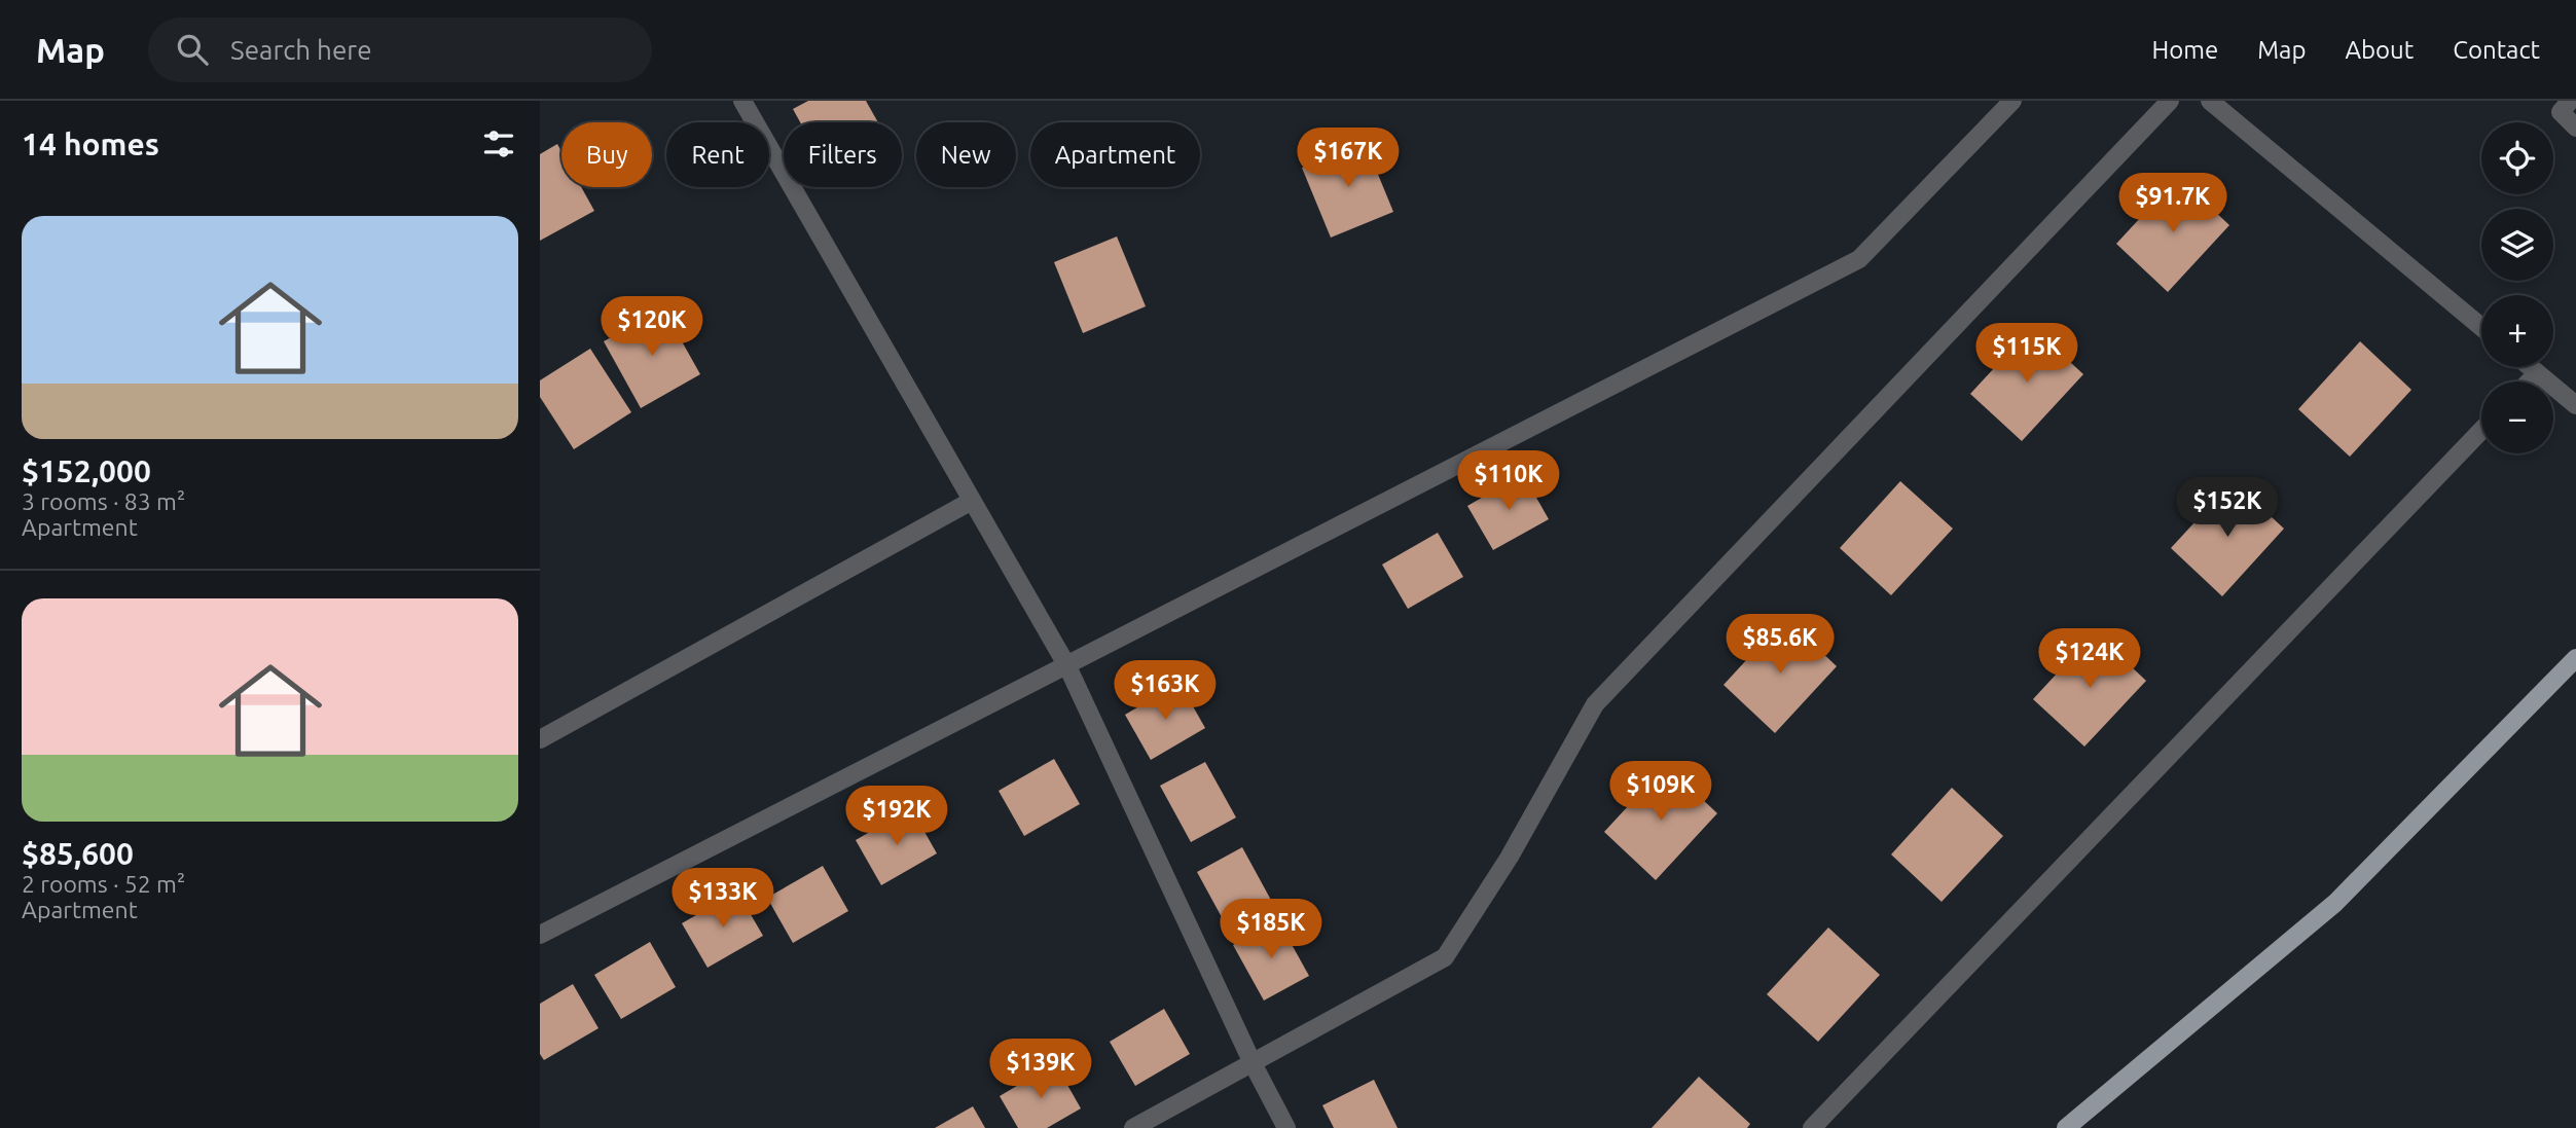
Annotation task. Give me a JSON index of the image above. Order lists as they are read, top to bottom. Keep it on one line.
{"page":{"header":"Map","search":"Search here","nav":["Home","Map","About","Contact"],"heading":"14 homes","map_buttons":["+","−"],"chip":["Buy","Rent","Filters","New","Apartment"],"price":["$167K","$91.7K","$120K","$115K","$110K","$152K","$85.6K","$124K","$163K","$109K","$192K","$133K","$185K","$139K"],"list":[{"name":"$152,000","note":"3 rooms · 83 m² · Apartment"},{"name":"$85,600","note":"2 rooms · 52 m² · Apartment"}]}}
